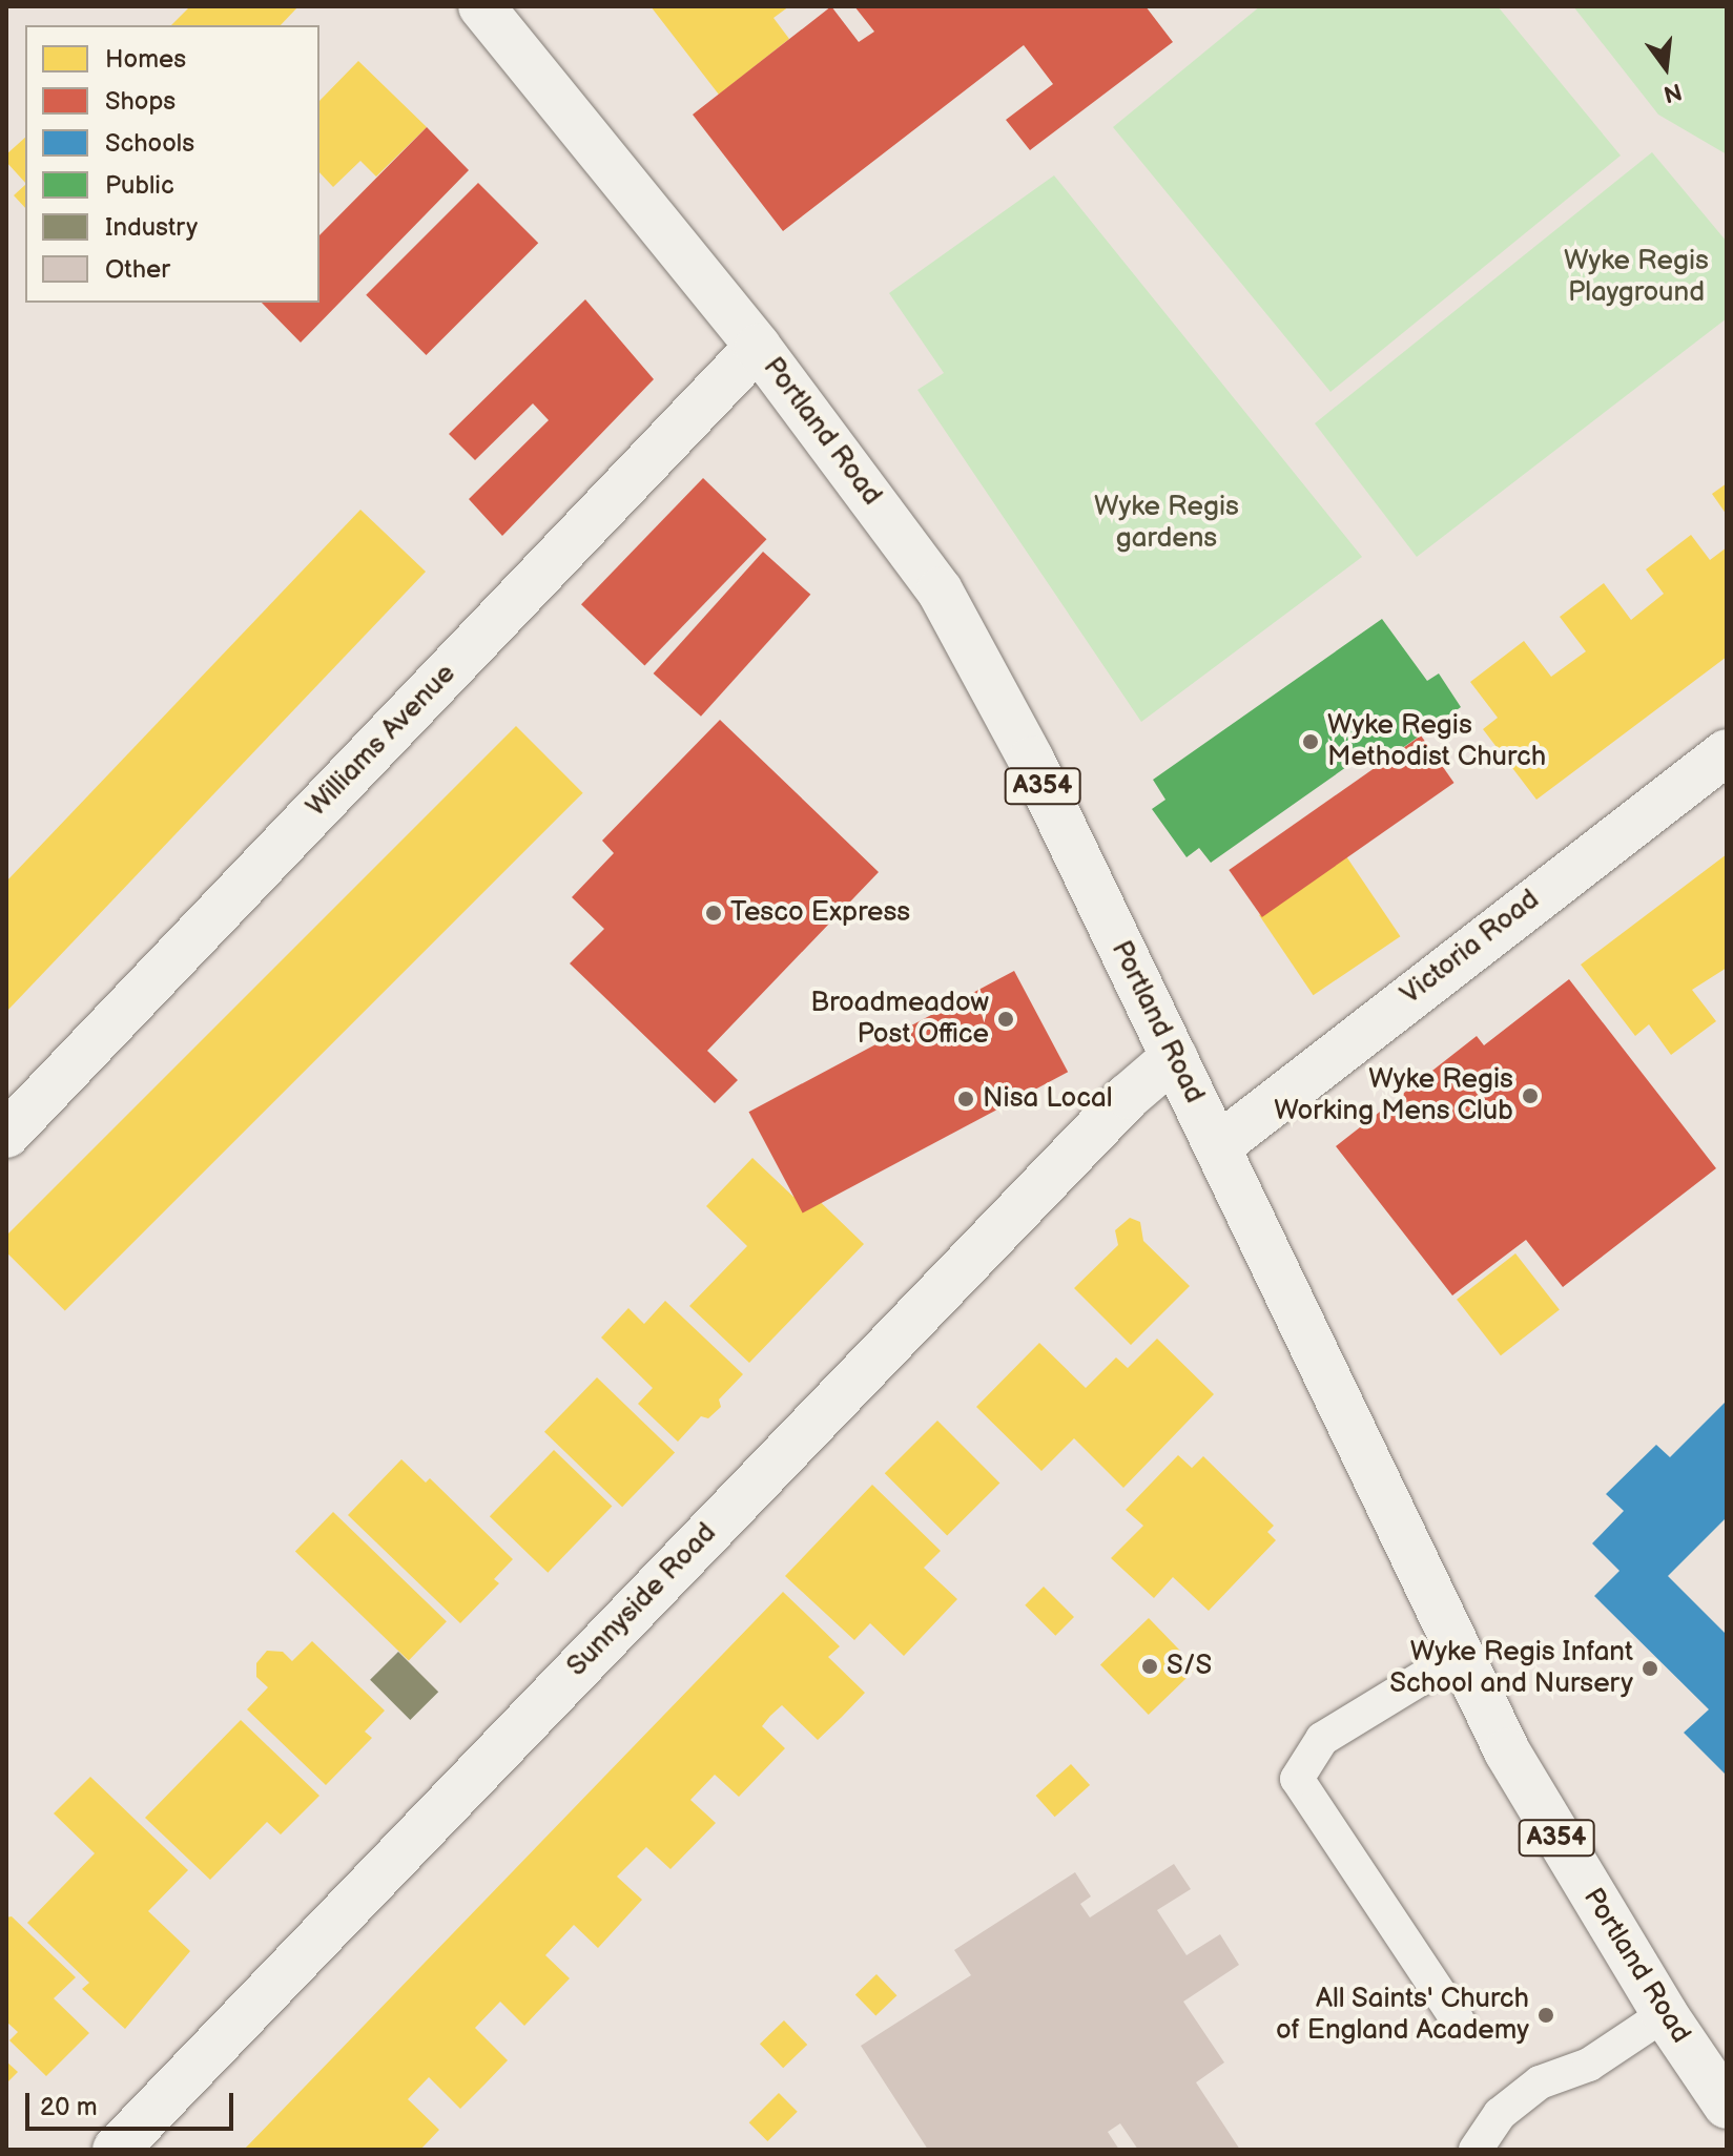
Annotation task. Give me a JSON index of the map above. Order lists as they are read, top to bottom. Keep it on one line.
{"streets":{"main road":["Portland Road","Williams Avenue","A354","Victoria Road","Sunnyside Road"]},"crossings":[["Portland Road","Williams Avenue"],["Portland Road","Victoria Road"],["Portland Road","Sunnyside Road"]],"parks":["Wyke Regis Playground","Wyke Regis gardens"],"places":["Wyke Regis Methodist Church","Tesco Express","Broadmeadow Post Office","Wyke Regis Working Mens Club","Nisa Local","S/S","Wyke Regis Infant School and Nursery","All Saints' Church of England Academy"],"legend":["Homes","Shops","Schools","Public","Industry","Other"],"scale_bar":"20 m","north":"bottom"}
